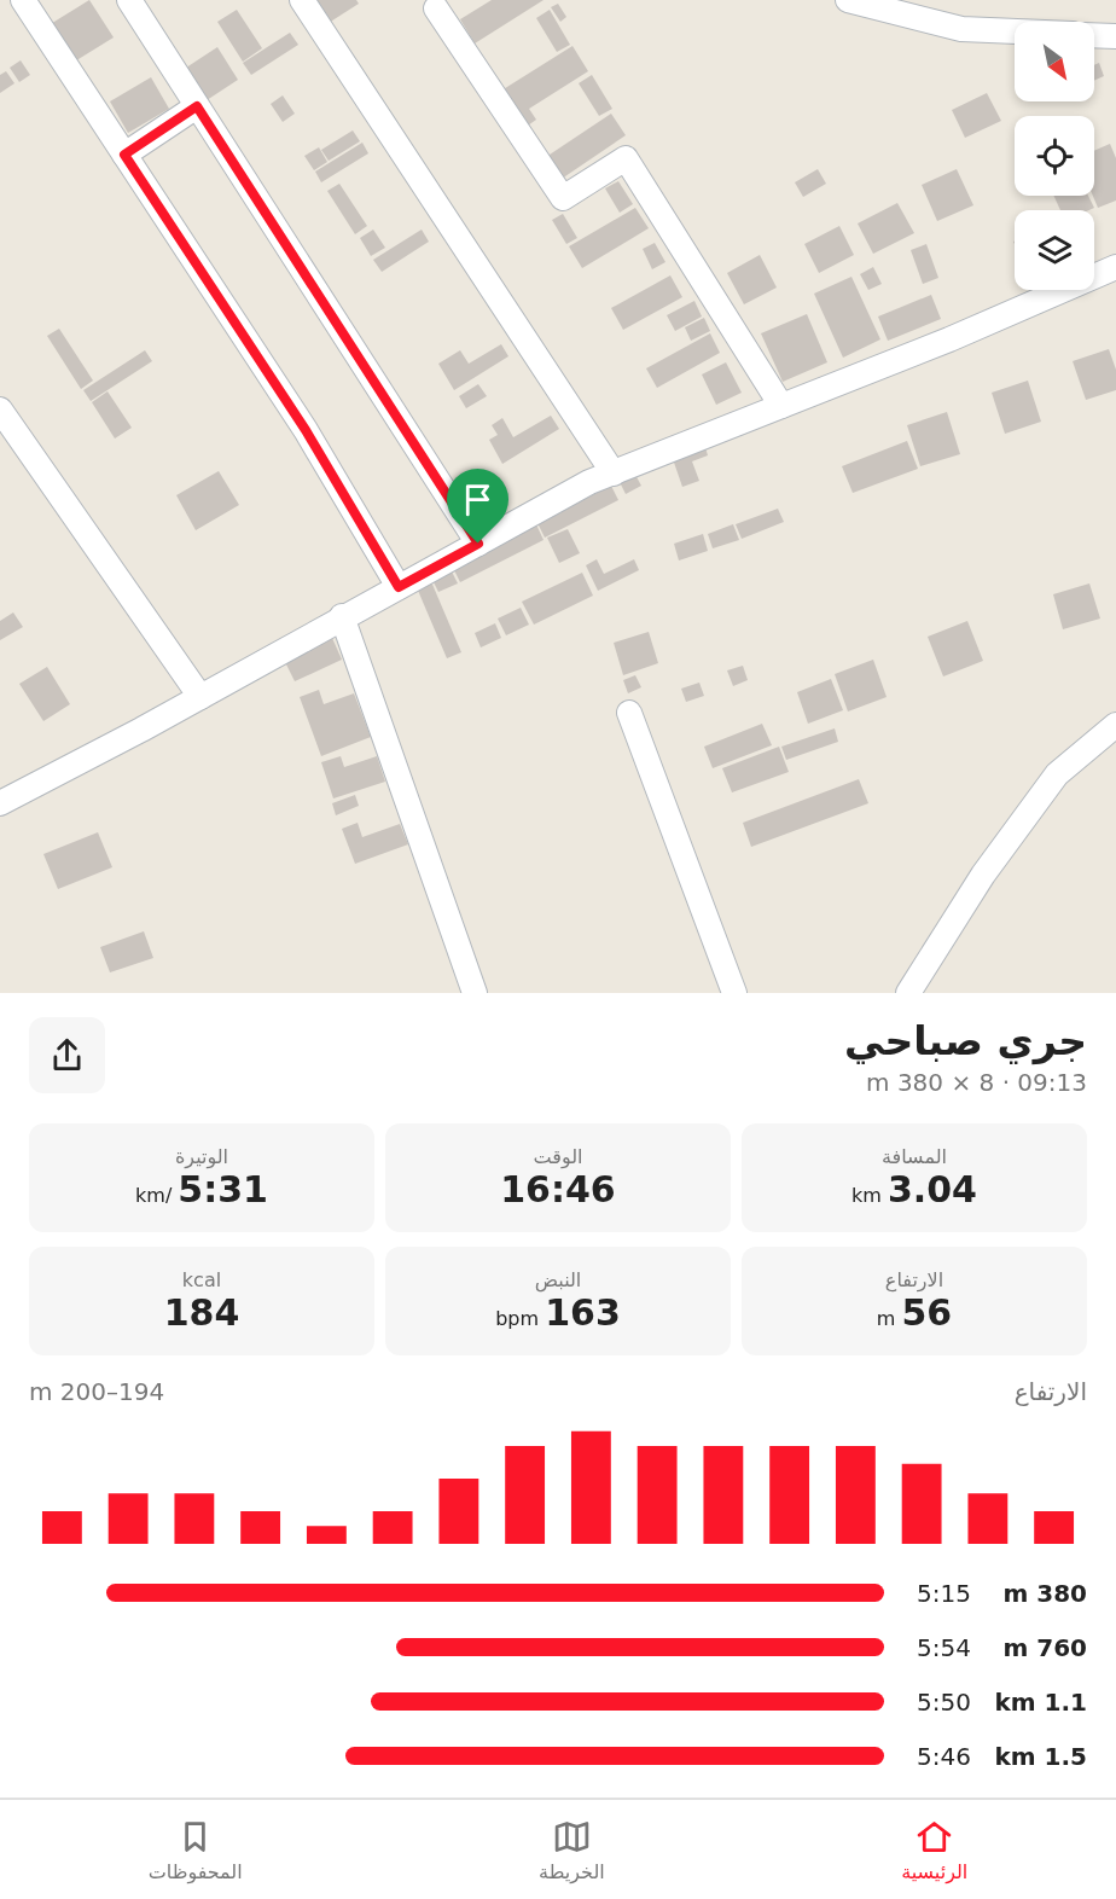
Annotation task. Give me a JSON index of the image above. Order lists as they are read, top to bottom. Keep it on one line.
{"north":"bottom right","page":{"heading":["جري صباحي","09:13 · 8 × 380 m"],"stats":[["المسافة","3.04 km"],["الوقت","16:46"],["الوتيرة","5:31 /km"],["الارتفاع","56 m"],["النبض","163 bpm"],["kcal","184"]],"chart":["الارتفاع","194–200 m"],"list":[{"name":"380 m","note":"5:15"},{"name":"760 m","note":"5:54"},{"name":"1.1 km","note":"5:50"},{"name":"1.5 km","note":"5:46"}],"tabs":["الرئيسية","الخريطة","المحفوظات"]}}
